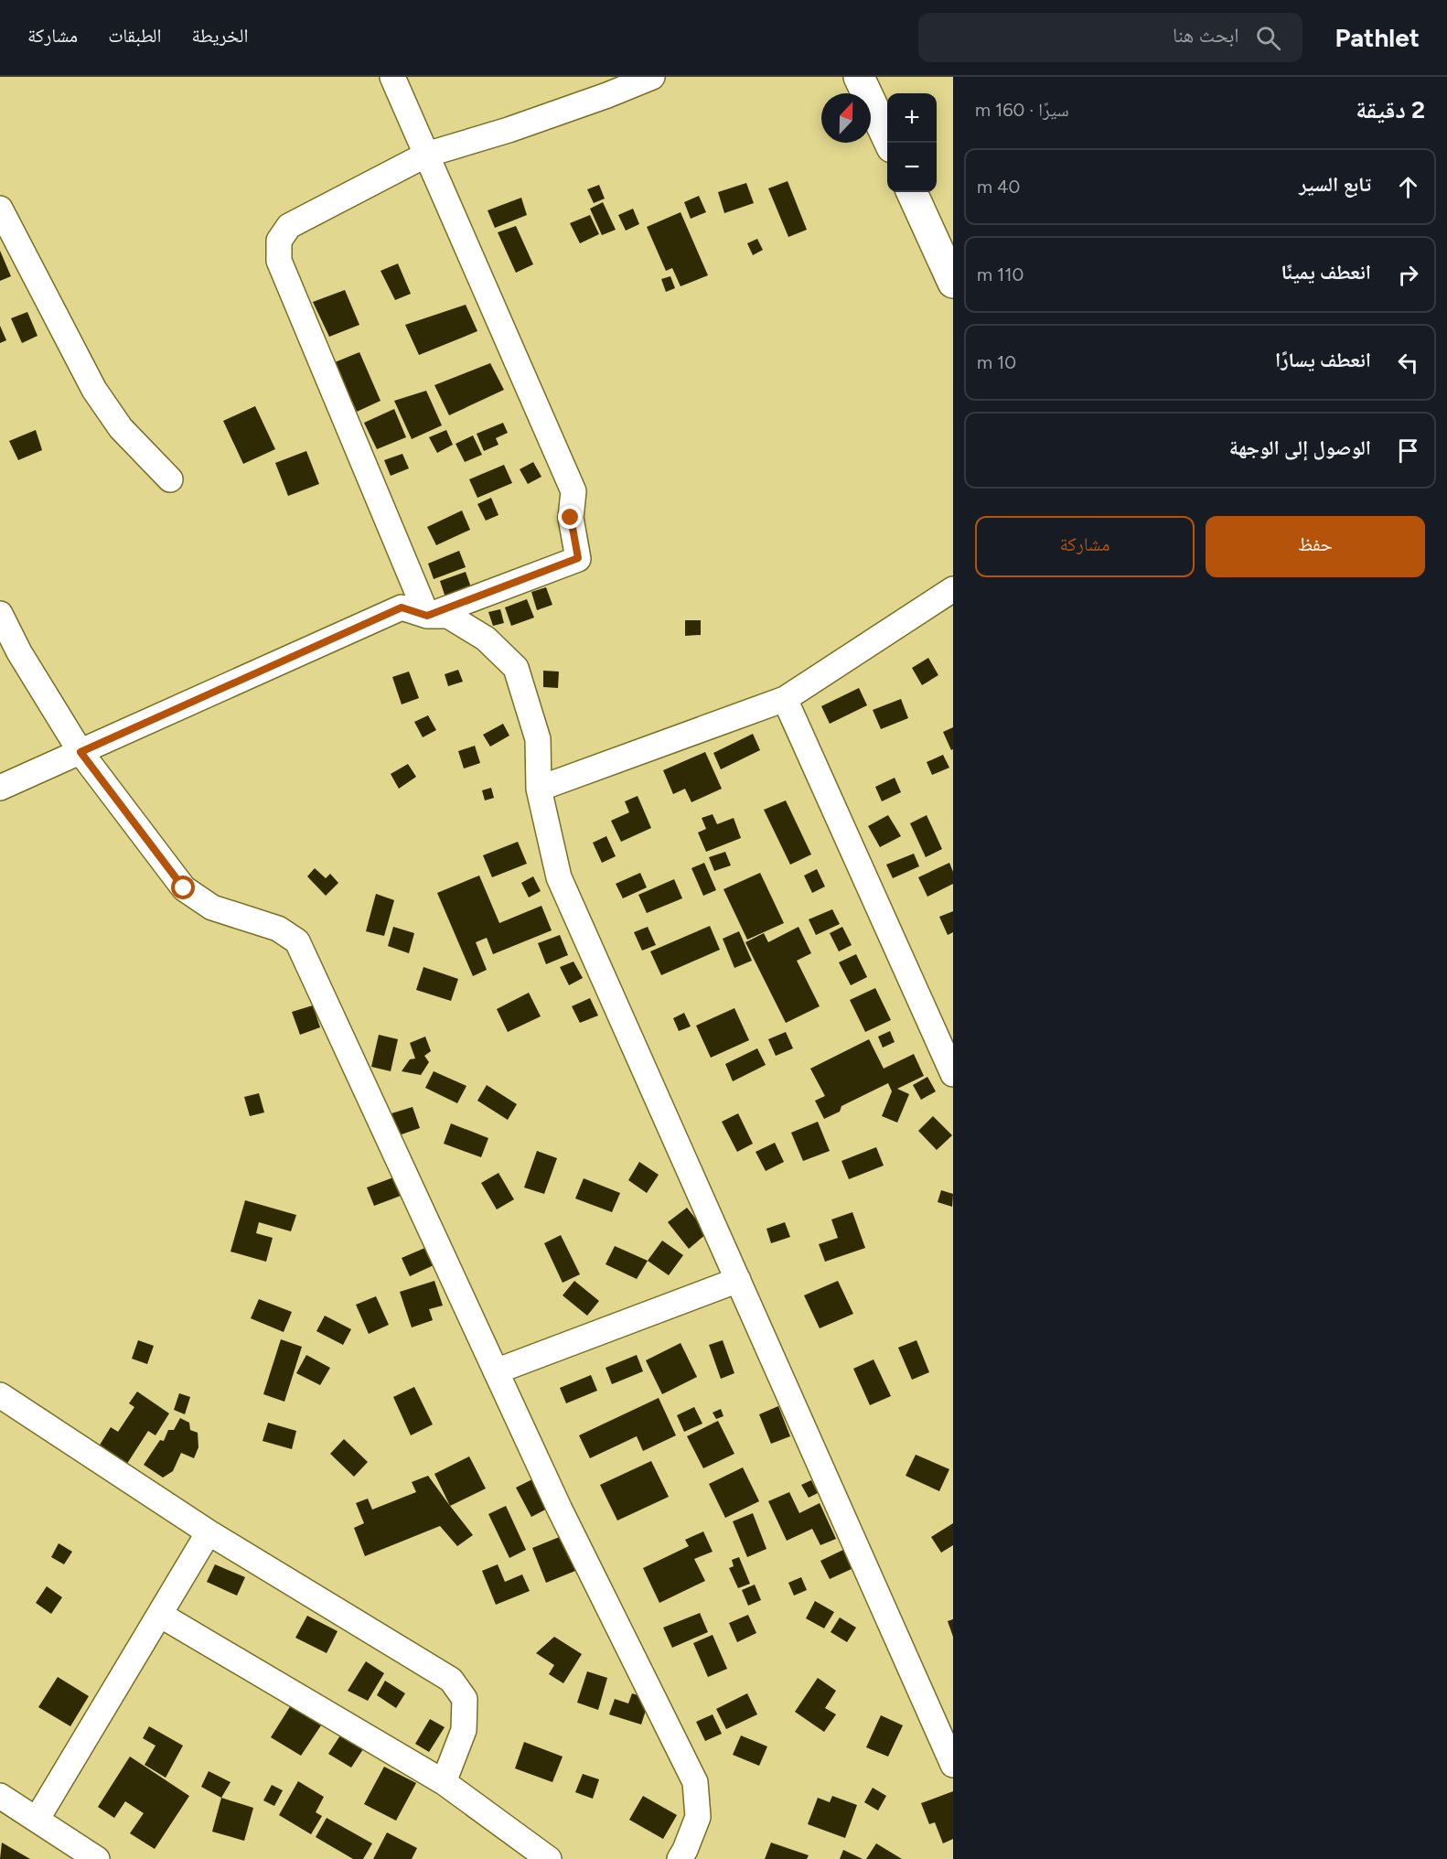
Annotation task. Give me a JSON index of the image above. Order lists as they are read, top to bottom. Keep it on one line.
{"north":"top","page":{"header":"Pathlet","search":"ابحث هنا","nav":["الخريطة","الطبقات","مشاركة"],"heading":["2 دقيقة","سيرًا · 160 m"],"map_buttons":["+","−"],"list":[["تابع السير","40 m"],["انعطف يمينًا","110 m"],["انعطف يسارًا","10 m"],"الوصول إلى الوجهة"],"buttons":["حفظ","مشاركة"]}}
